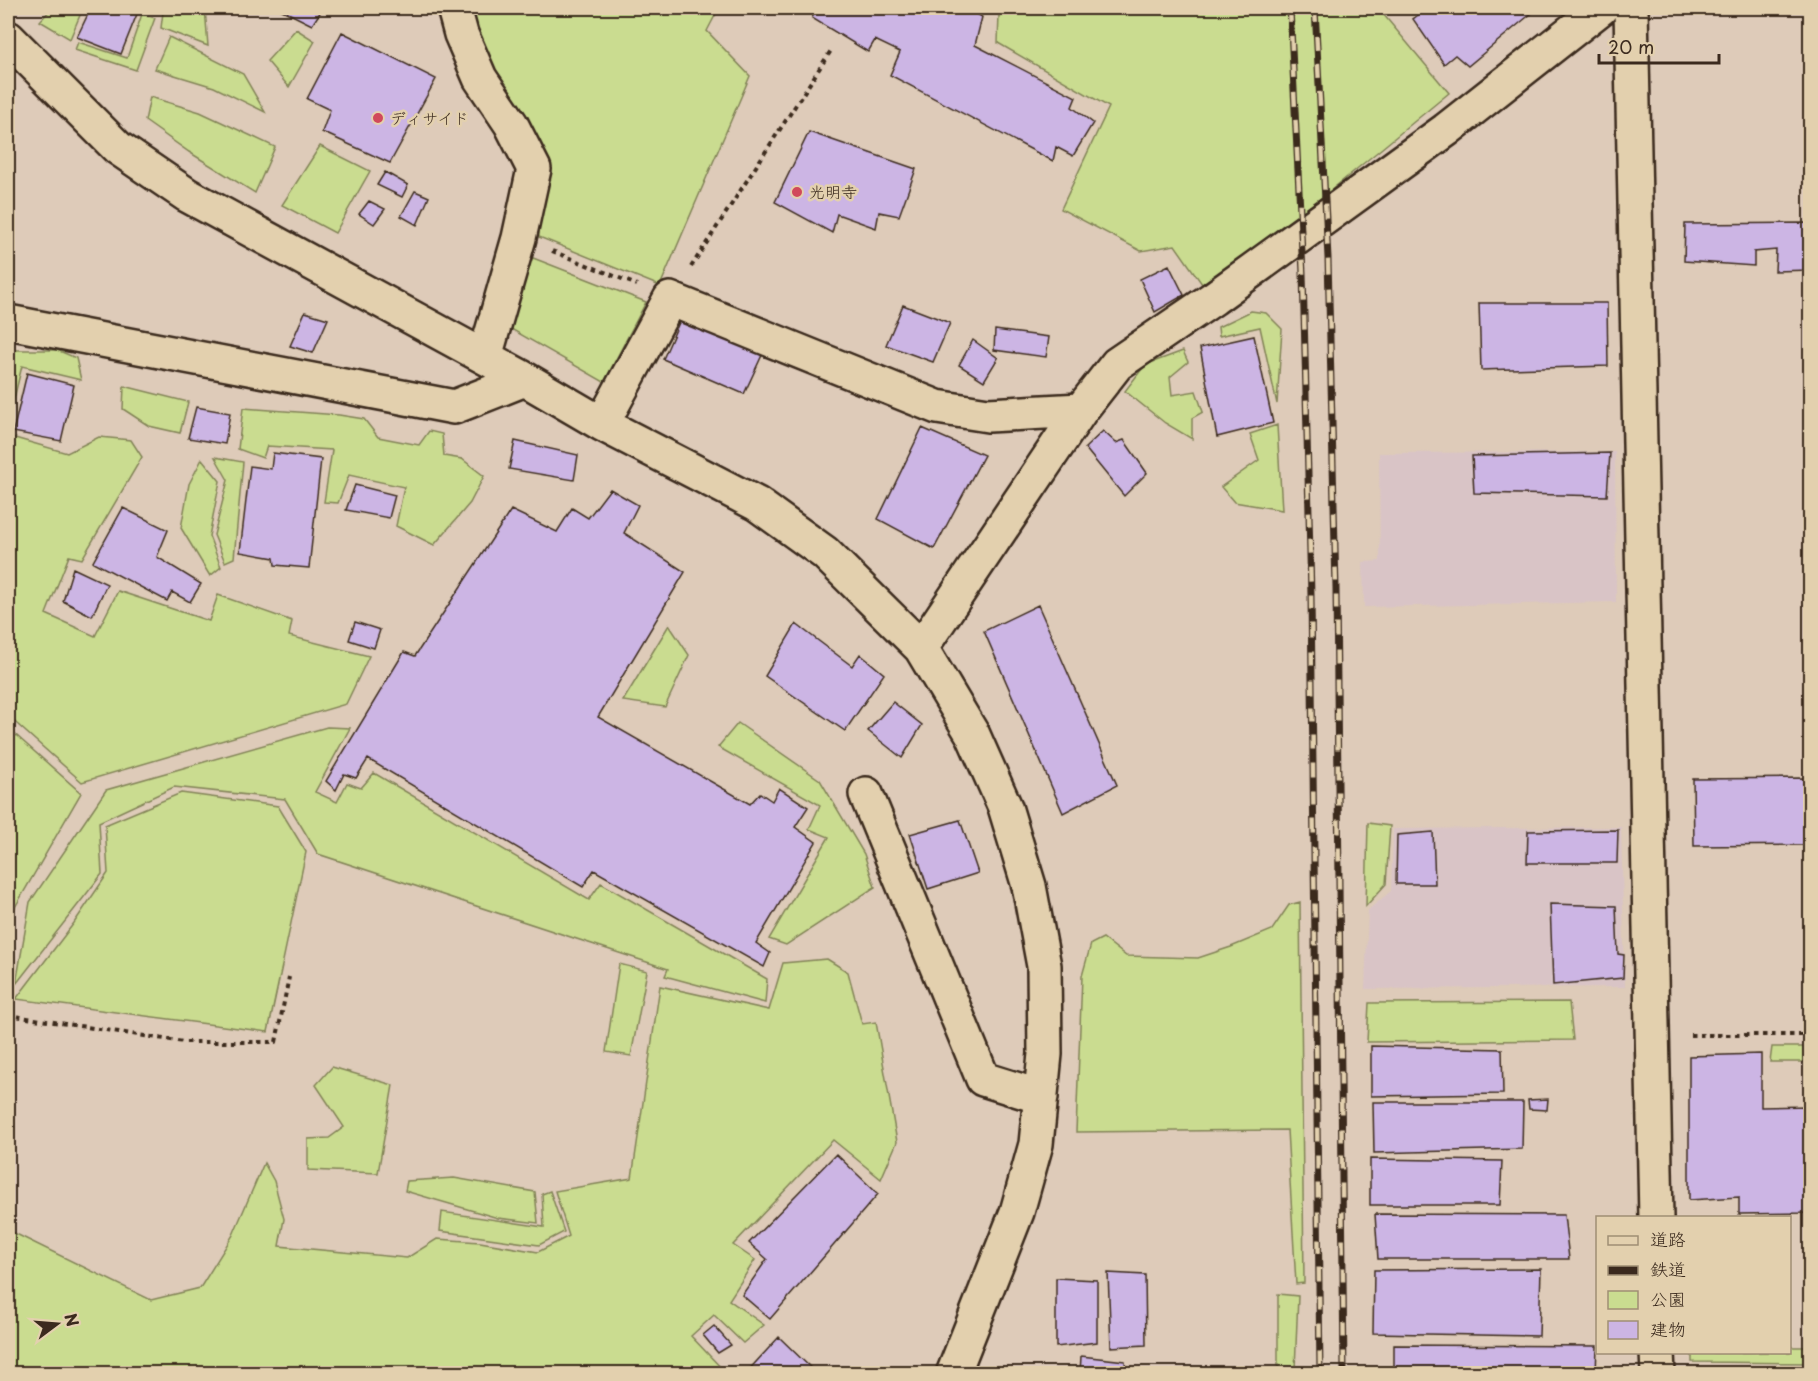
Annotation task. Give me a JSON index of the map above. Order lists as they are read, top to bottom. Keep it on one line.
{"places":["ディサイド","光明寺"],"legend":["道路","鉄道","公園","建物"],"scale_bar":"20 m","north":"right"}
